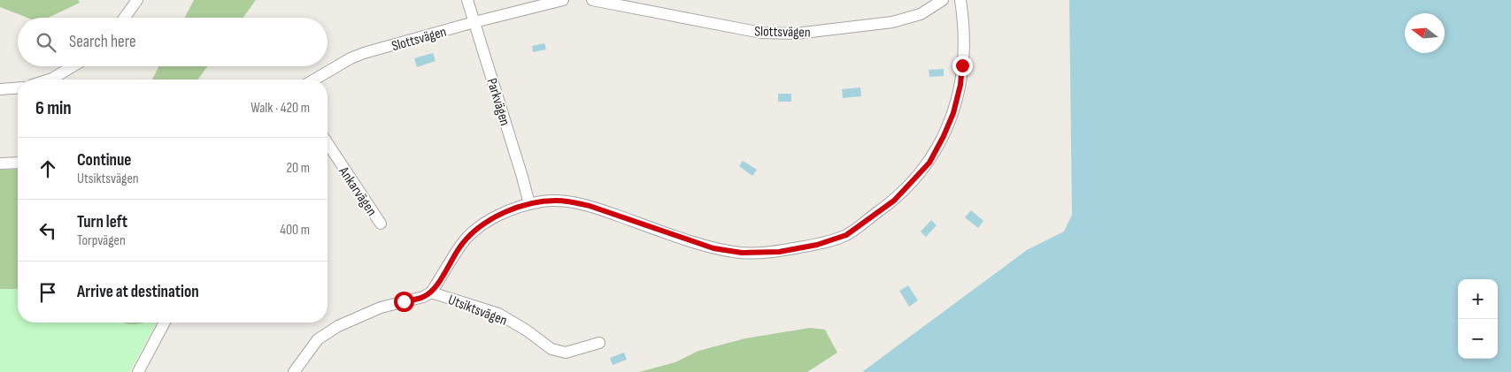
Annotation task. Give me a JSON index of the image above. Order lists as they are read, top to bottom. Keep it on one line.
{"streets":{"street":["Slottsvägen","Parkvägen","Ankarvägen","Utsiktsvägen"]},"crossings":[["Slottsvägen","Parkvägen"]],"north":"left","page":{"search":"Search here","heading":["6 min","Walk · 420 m"],"list":[["Continue","Utsiktsvägen","20 m"],["Turn left","Torpvägen","400 m"],"Arrive at destination"],"map_buttons":["+","−"]}}
